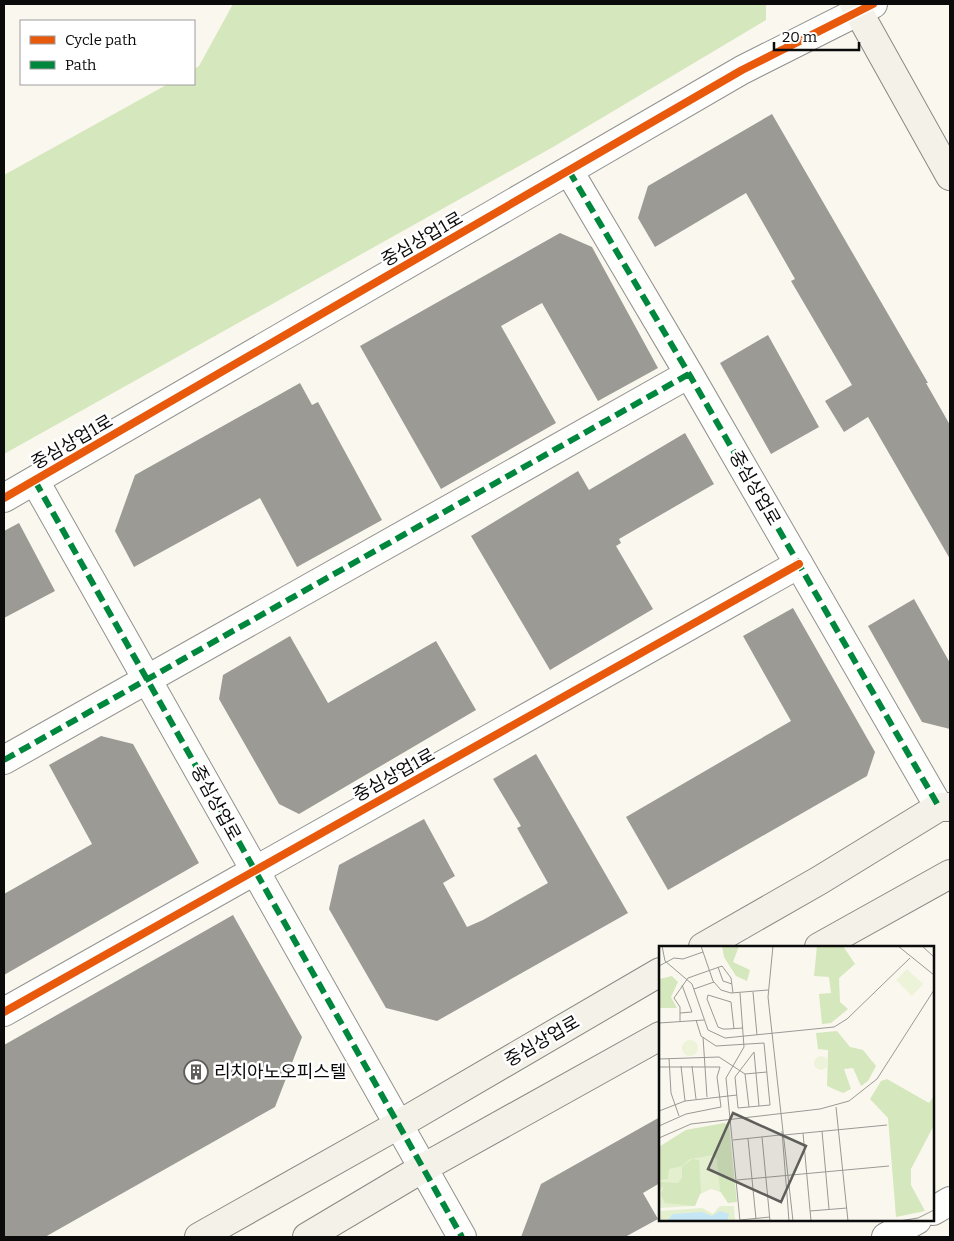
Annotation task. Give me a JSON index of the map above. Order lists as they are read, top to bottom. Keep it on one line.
{"streets":{"street":["중심상업1로","중심상업로"]},"crossings":[["중심상업1로","중심상업로"]],"places":{"building":["리치아노오피스텔"]},"legend":["Cycle path","Path"],"scale_bar":"20 m"}
